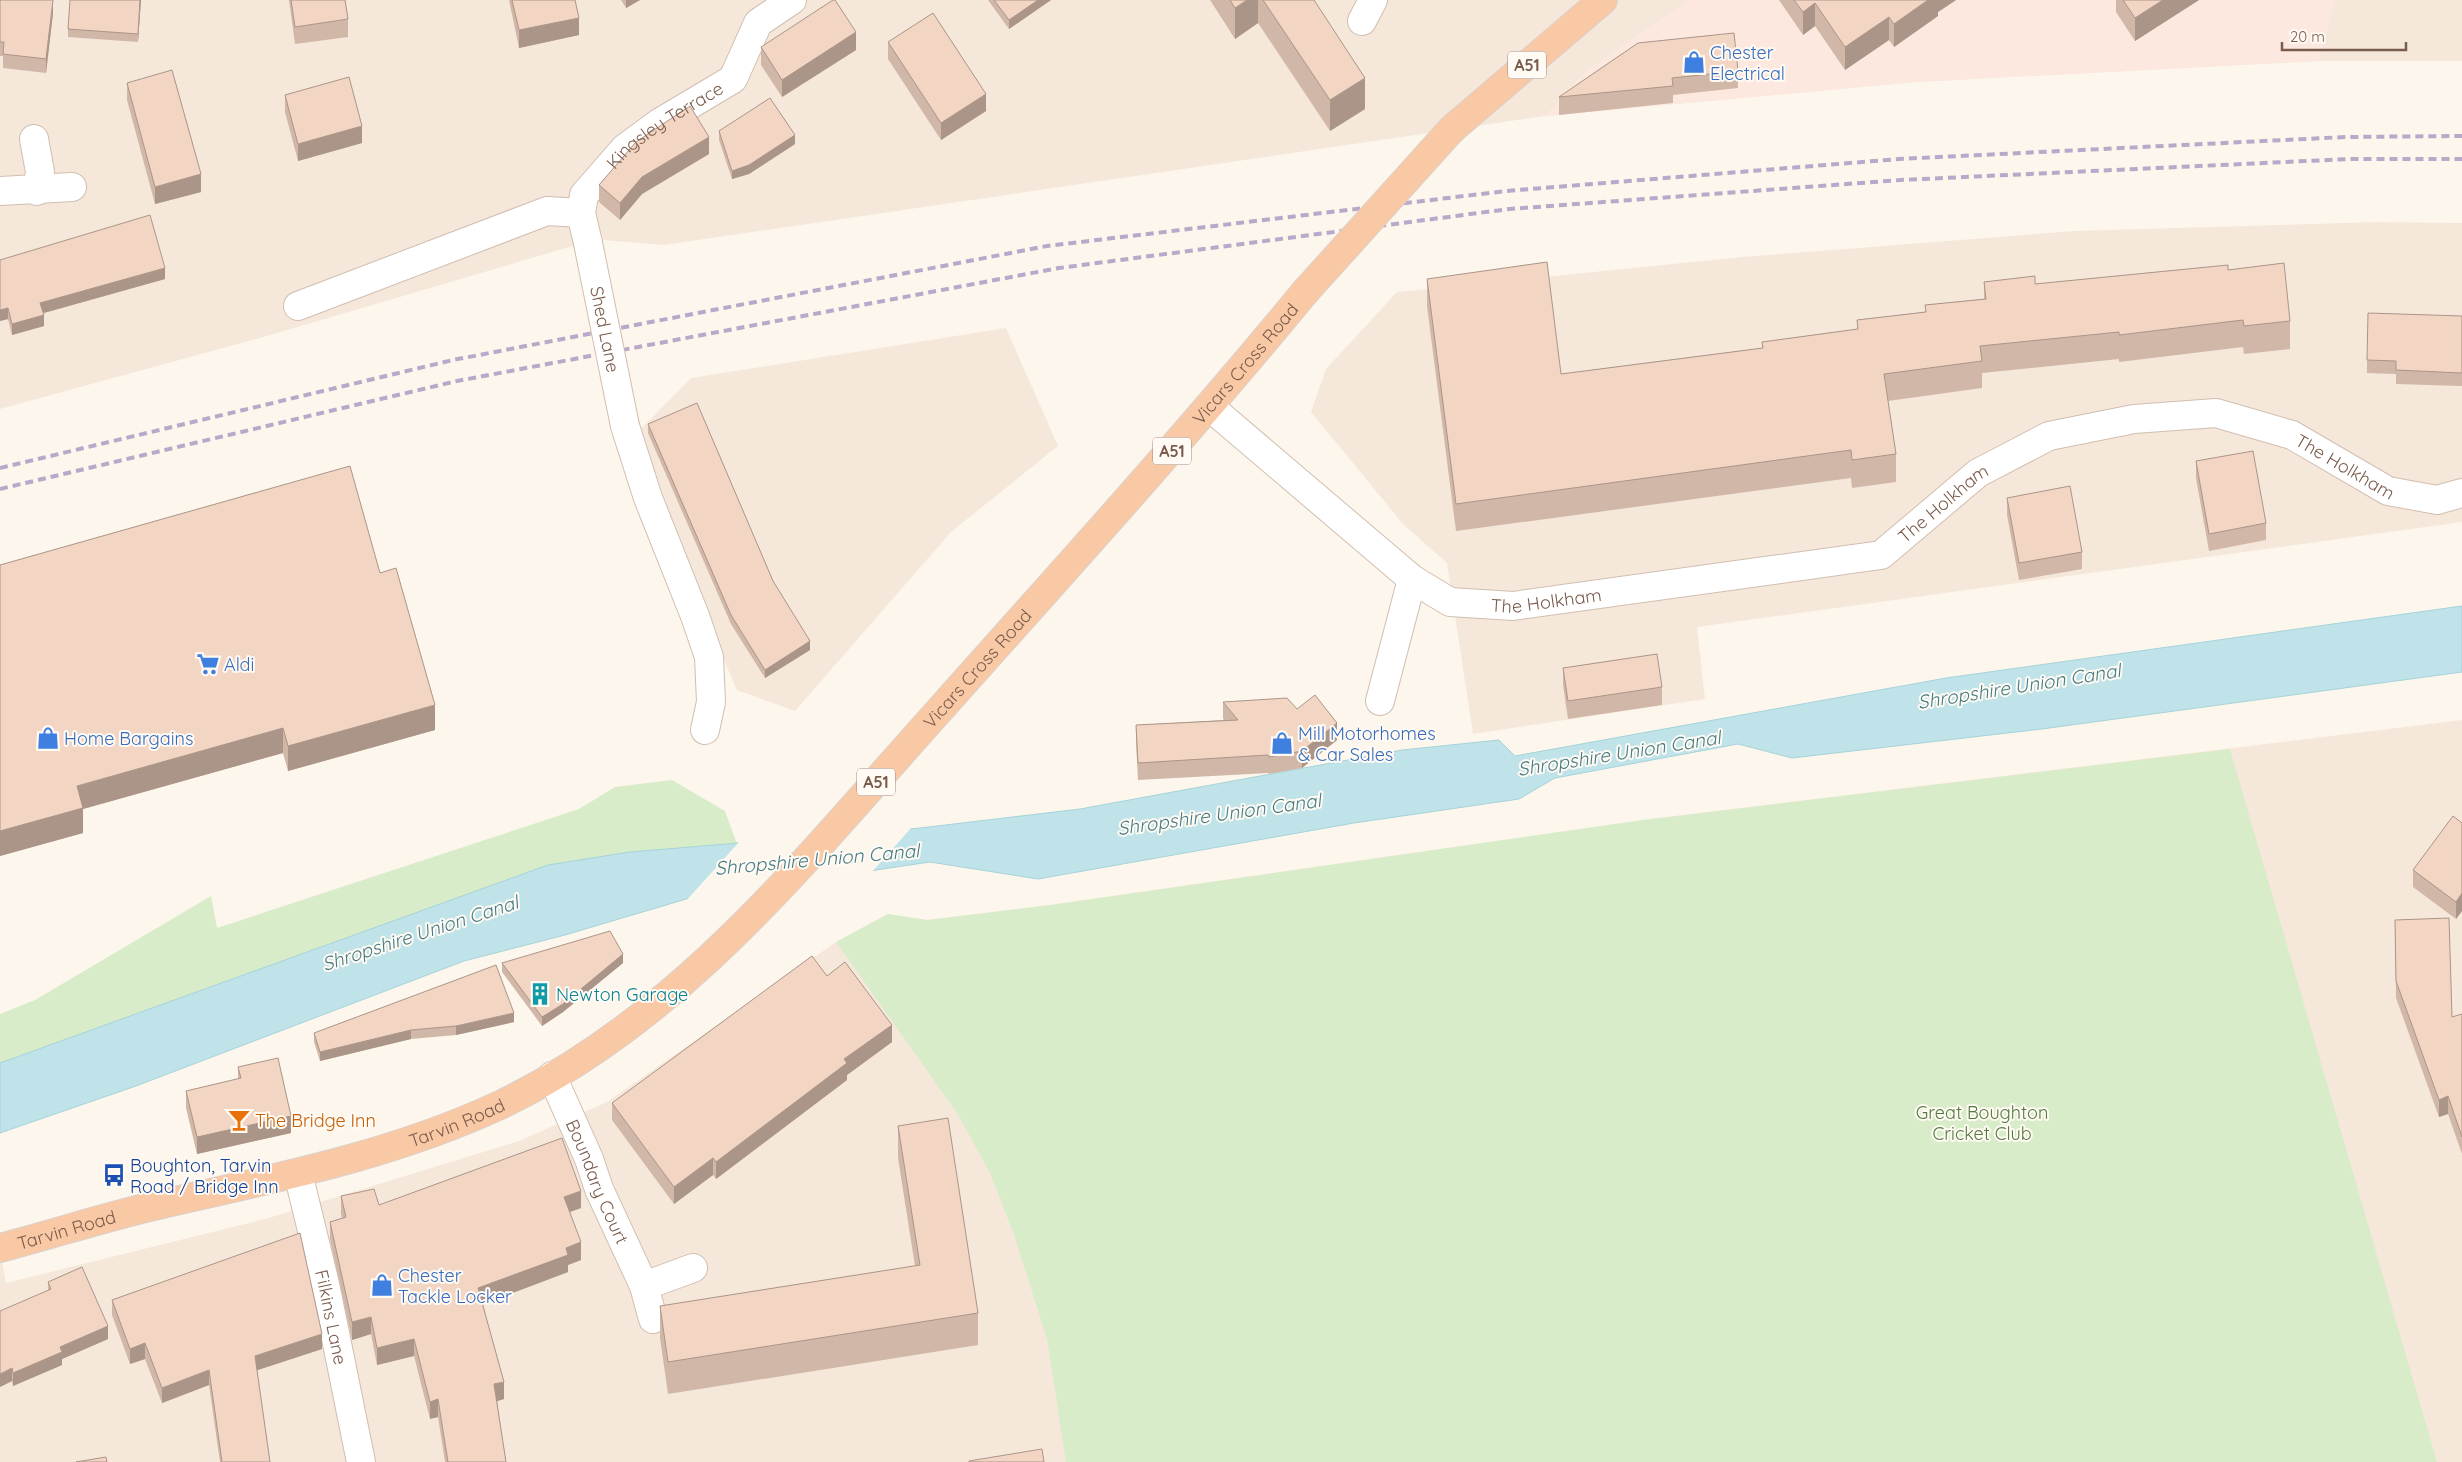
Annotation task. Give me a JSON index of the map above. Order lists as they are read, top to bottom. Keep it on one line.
{"streets":{"highway":["A51","Vicars Cross Road","Tarvin Road"],"street":["Kingsley Terrace","Shed Lane","The Holkham","Boundary Court","Filkins Lane"]},"crossings":[["Kingsley Terrace","Shed Lane"],["Vicars Cross Road","The Holkham"],["Vicars Cross Road","Tarvin Road"],["Tarvin Road","Boundary Court"],["Tarvin Road","Filkins Lane"]],"water":["Shropshire Union Canal"],"parks":["Great Boughton Cricket Club"],"places":{"shop":["Chester Electrical","Home Bargains","Mill Motorhomes & Car Sales","Chester Tackle Locker"],"supermarket":["Aldi"],"building":["Newton Garage"],"bar":["The Bridge Inn"],"bus stop":["Boughton, Tarvin Road / Bridge Inn"]},"scale_bar":"20 m"}
